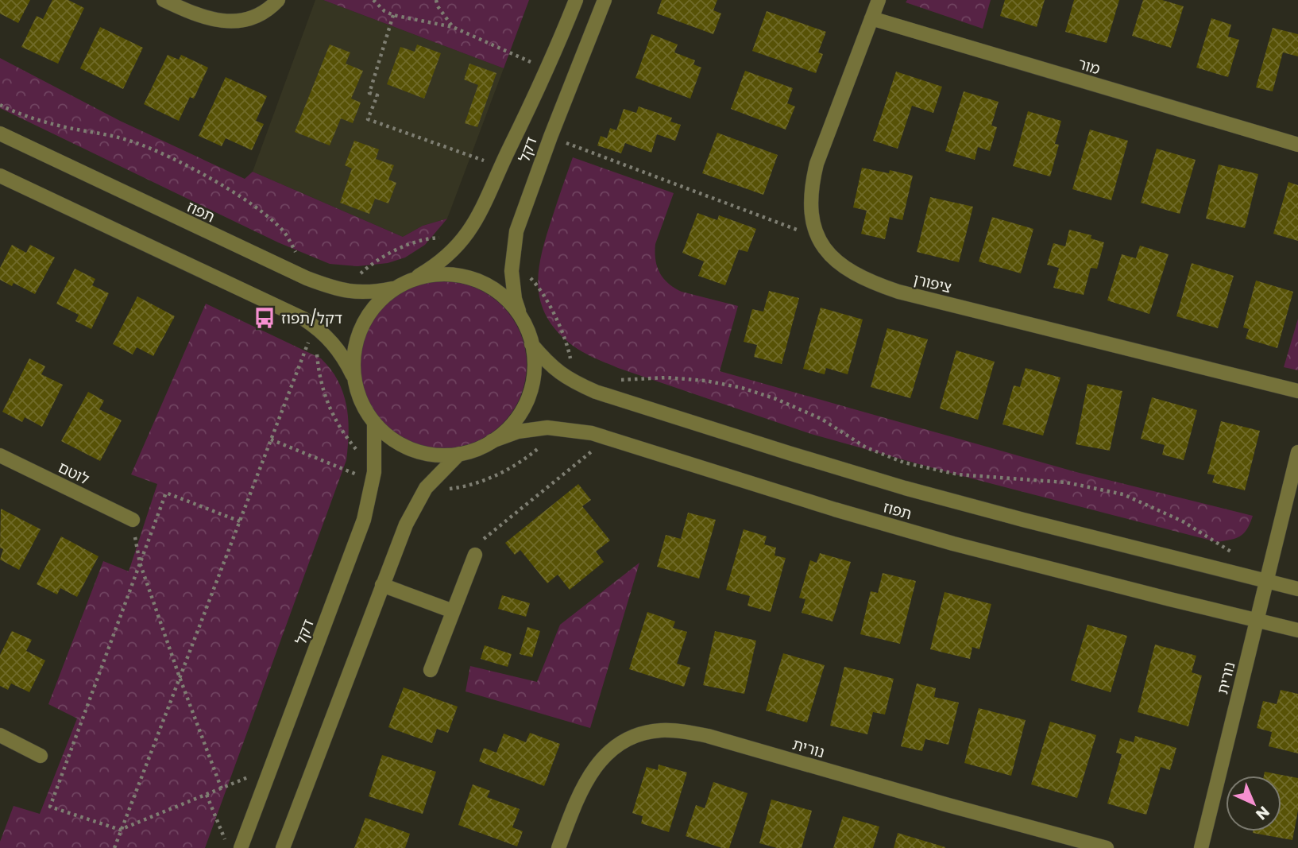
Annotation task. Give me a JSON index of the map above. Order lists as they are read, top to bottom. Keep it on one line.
{"streets":{"street":["מור","דקל","תפוז","ציפורן","לוטם","נורית"]},"crossings":[["מור","ציפורן"],["דקל","תפוז"],["תפוז","נורית"]],"places":{"bus stop":["דקל/תפוז"]},"north":"bottom right"}
